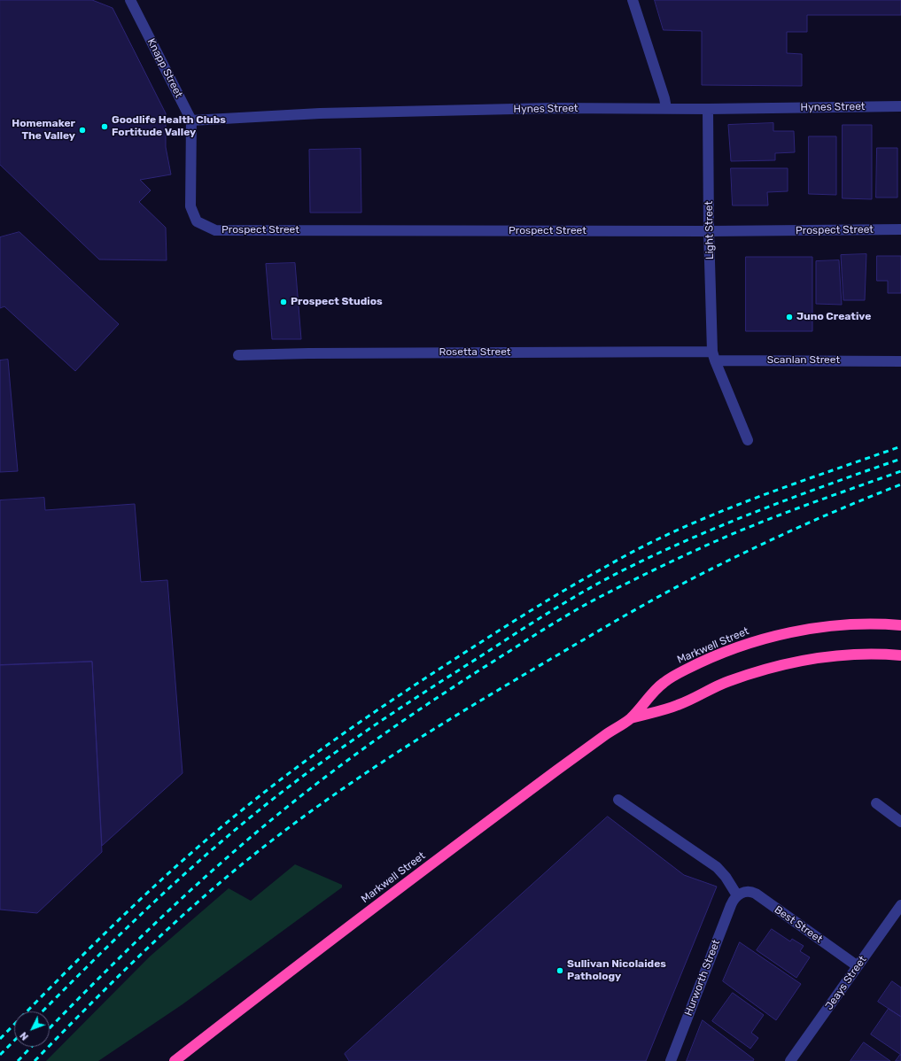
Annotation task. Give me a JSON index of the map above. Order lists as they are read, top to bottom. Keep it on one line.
{"streets":{"highway":["Markwell Street"],"street":["Knapp Street","Hynes Street","Prospect Street","Light Street","Rosetta Street","Scanlan Street","Best Street","Hurworth Street","Jeays Street"]},"crossings":[["Knapp Street","Hynes Street"],["Knapp Street","Prospect Street"],["Hynes Street","Light Street"],["Prospect Street","Light Street"],["Light Street","Rosetta Street"],["Light Street","Scanlan Street"],["Rosetta Street","Scanlan Street"],["Best Street","Hurworth Street"],["Best Street","Jeays Street"]],"places":["Goodlife Health Clubs Fortitude Valley","Homemaker The Valley","Prospect Studios","Juno Creative","Sullivan Nicolaides Pathology"],"north":"bottom left"}
